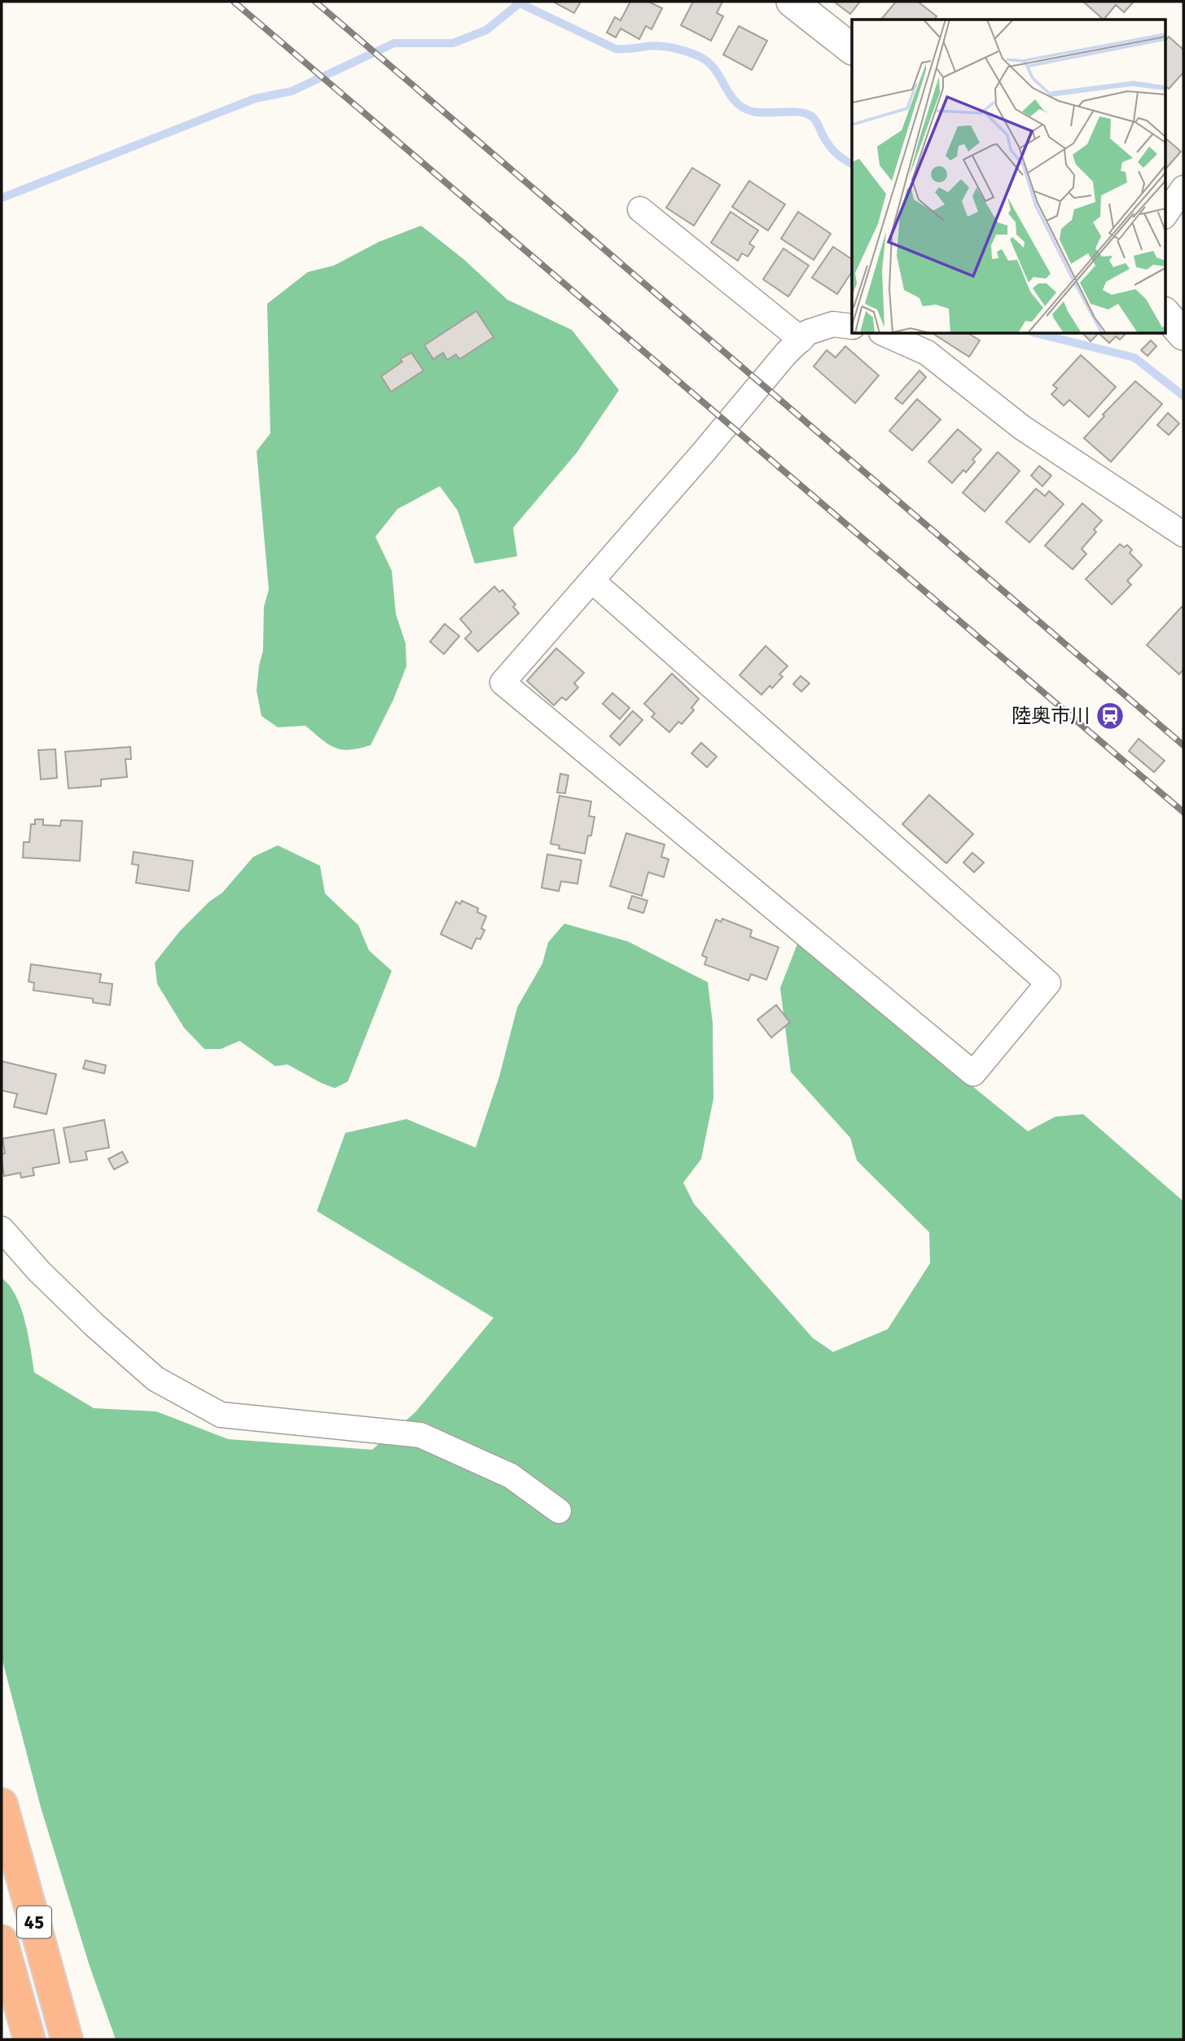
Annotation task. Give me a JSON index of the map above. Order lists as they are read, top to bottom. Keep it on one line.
{"streets":{"highway":["45"]},"places":{"station":["陸奥市川"]}}
